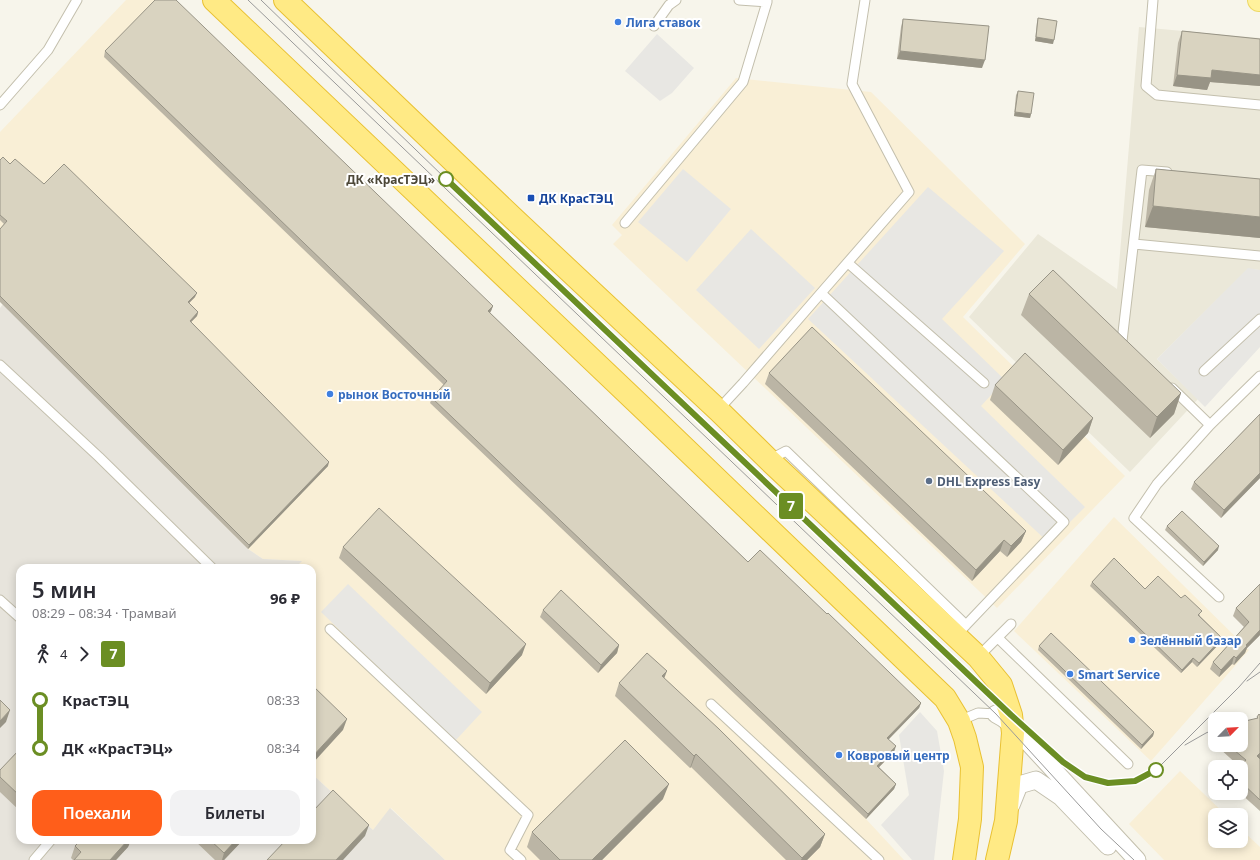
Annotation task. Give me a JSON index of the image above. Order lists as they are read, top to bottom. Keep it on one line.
{"places":{"other":["Лига ставок","ДК «КрасТЭЦ»","рынок Восточный","DHL Express Easy","Зелённый базар","Smart Service","Ковровый центр"],"transit":["ДК КрасТЭЦ"]},"lines":["tram line 7"],"north":"top right","page":{"on_map":"7","heading":["5 мин","08:29 – 08:34 · Трамвай","96 ₽"],"legs":["4","7"],"list":[{"name":"КрасТЭЦ","value":"08:33"},{"name":"ДК «КрасТЭЦ»","value":"08:34"}],"buttons":["Поехали","Билеты"]}}
